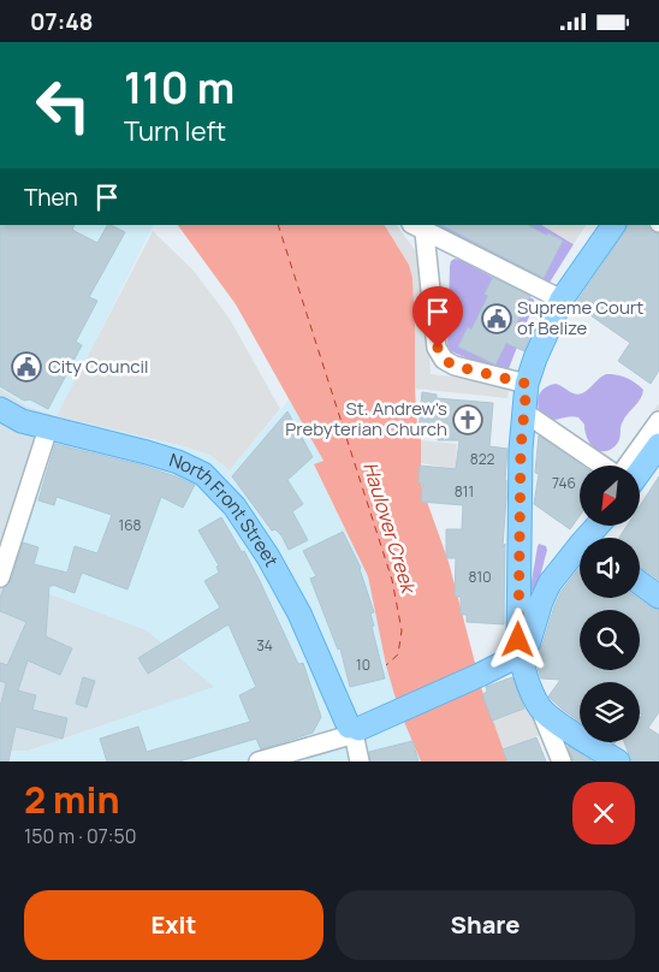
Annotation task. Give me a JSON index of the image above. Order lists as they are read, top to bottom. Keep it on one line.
{"streets":{"main road":["North Front Street"]},"water":["Haulover Creek"],"places":{"public building":["Supreme Court of Belize","City Council"],"church":["St. Andrew's Prebyterian Church"]},"house_numbers":["822","746","811","168","810","34","10"],"north":"bottom left","page":{"status":"07:48","turn":["110 m","Turn left"],"then":"Then","heading":["2 min","150 m · 07:50"],"buttons":["Exit","Share"]}}
